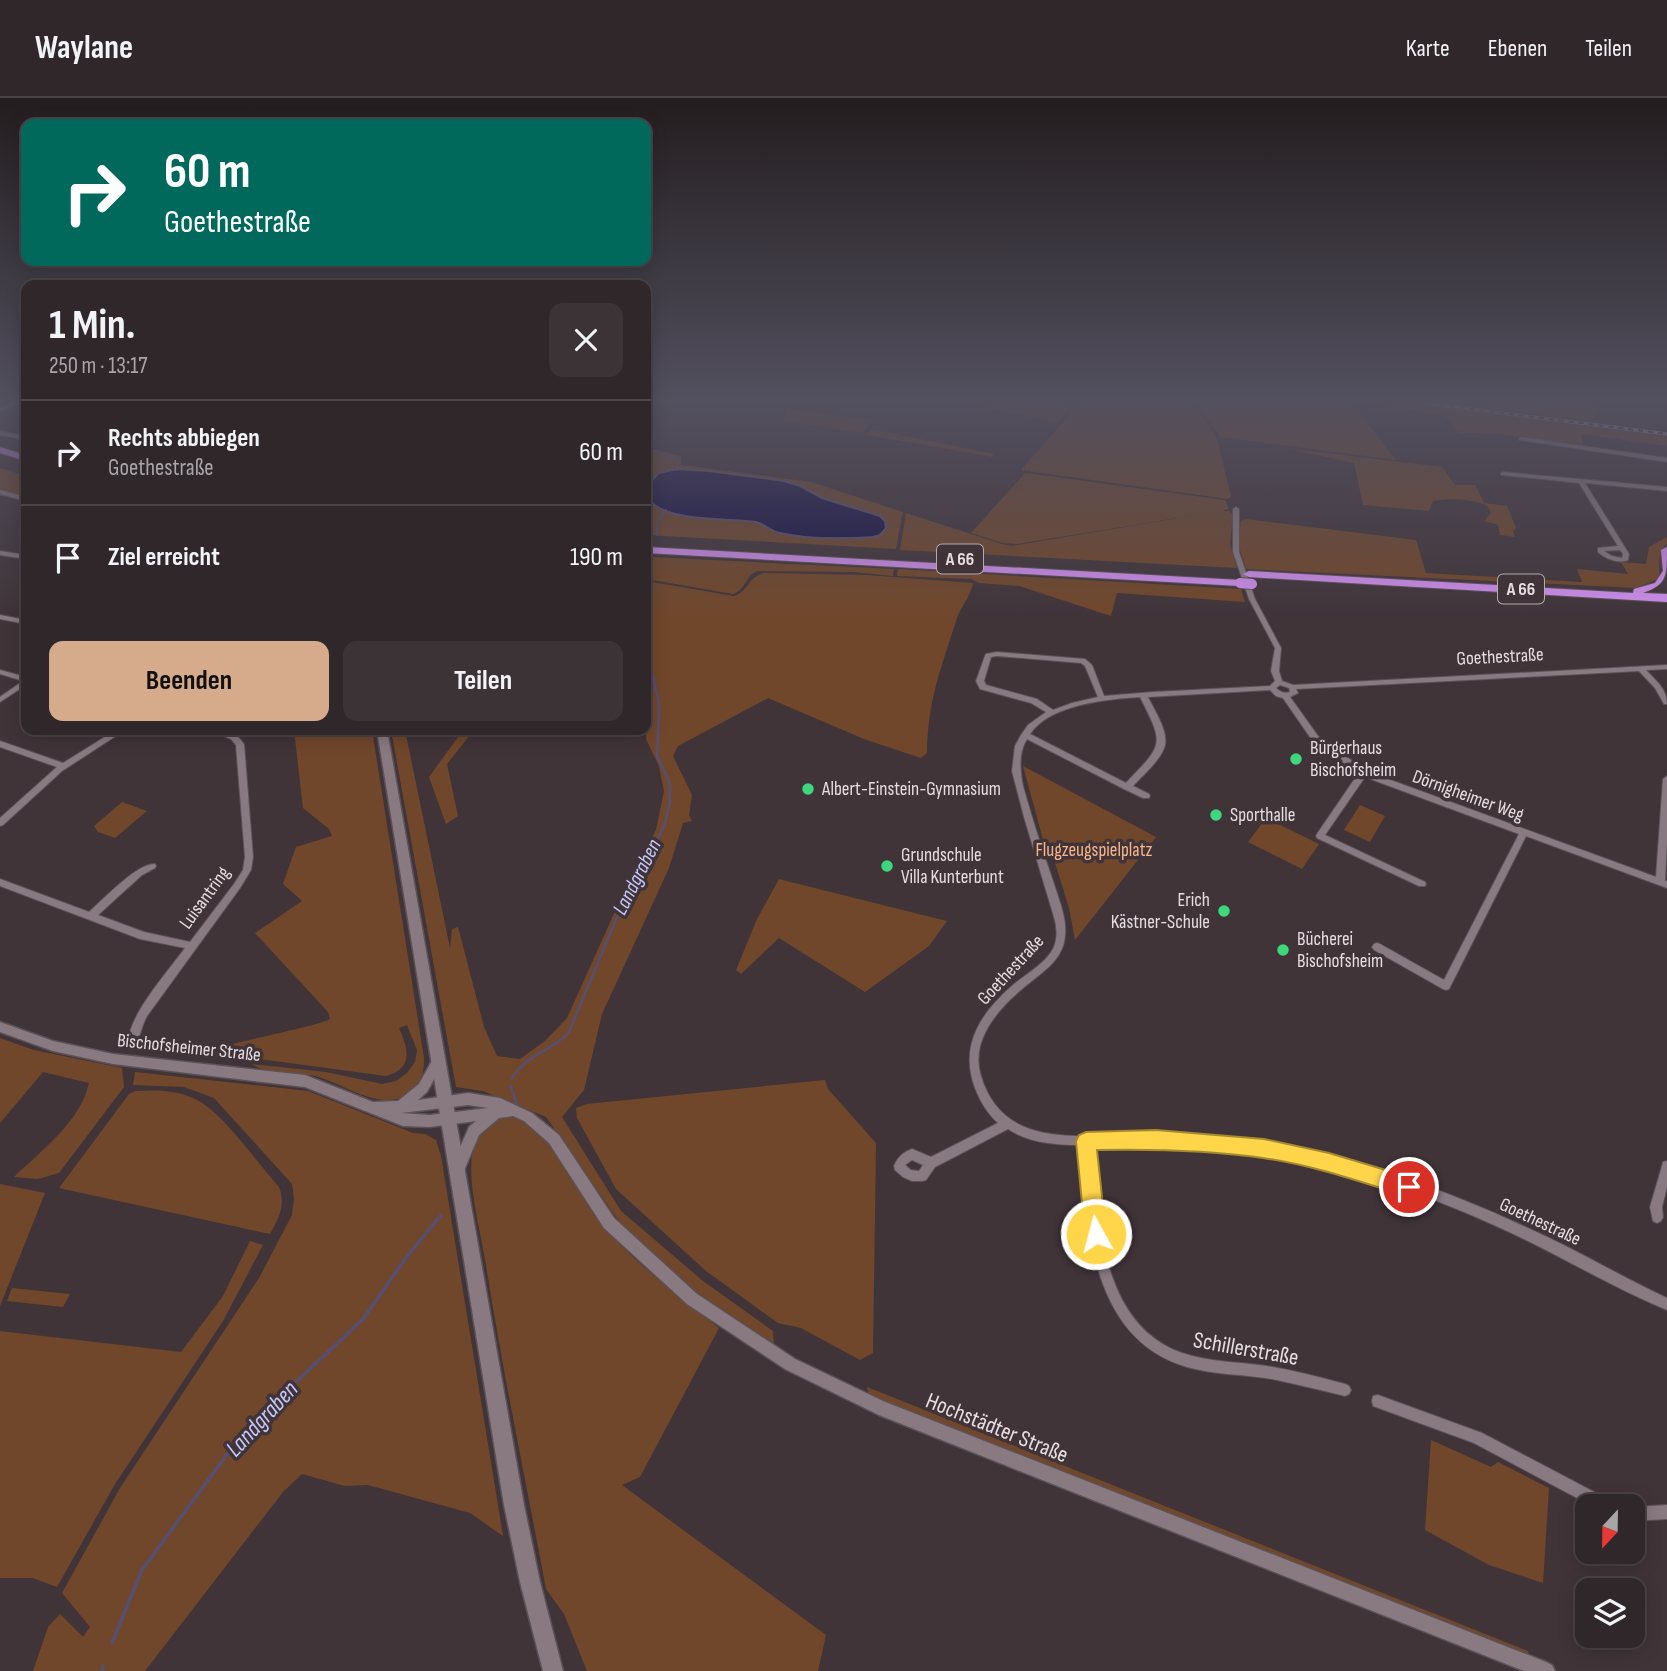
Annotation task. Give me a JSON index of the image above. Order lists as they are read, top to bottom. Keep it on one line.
{"streets":{"highway":["A 66"],"street":["Goethestraße","Dörnigheimer Weg","Luisantring","Bischofsheimer Straße","Schillerstraße","Hochstädter Straße"]},"crossings":[["Goethestraße","Schillerstraße"],["Bischofsheimer Straße","Hochstädter Straße"]],"water":["Landgraben"],"parks":["Flugzeugspielplatz"],"places":["Bürgerhaus Bischofsheim","Albert-Einstein-Gymnasium","Sporthalle","Grundschule Villa Kunterbunt","Erich Kästner-Schule","Bücherei Bischofsheim"],"north":"bottom","page":{"header":"Waylane","nav":["Karte","Ebenen","Teilen"],"turn":["60 m","Goethestraße"],"heading":["1 Min.","250 m · 13:17"],"list":[{"name":"Rechts abbiegen","note":"Goethestraße","value":"60 m"},{"name":"Ziel erreicht","value":"190 m"}],"buttons":["Beenden","Teilen"]}}
